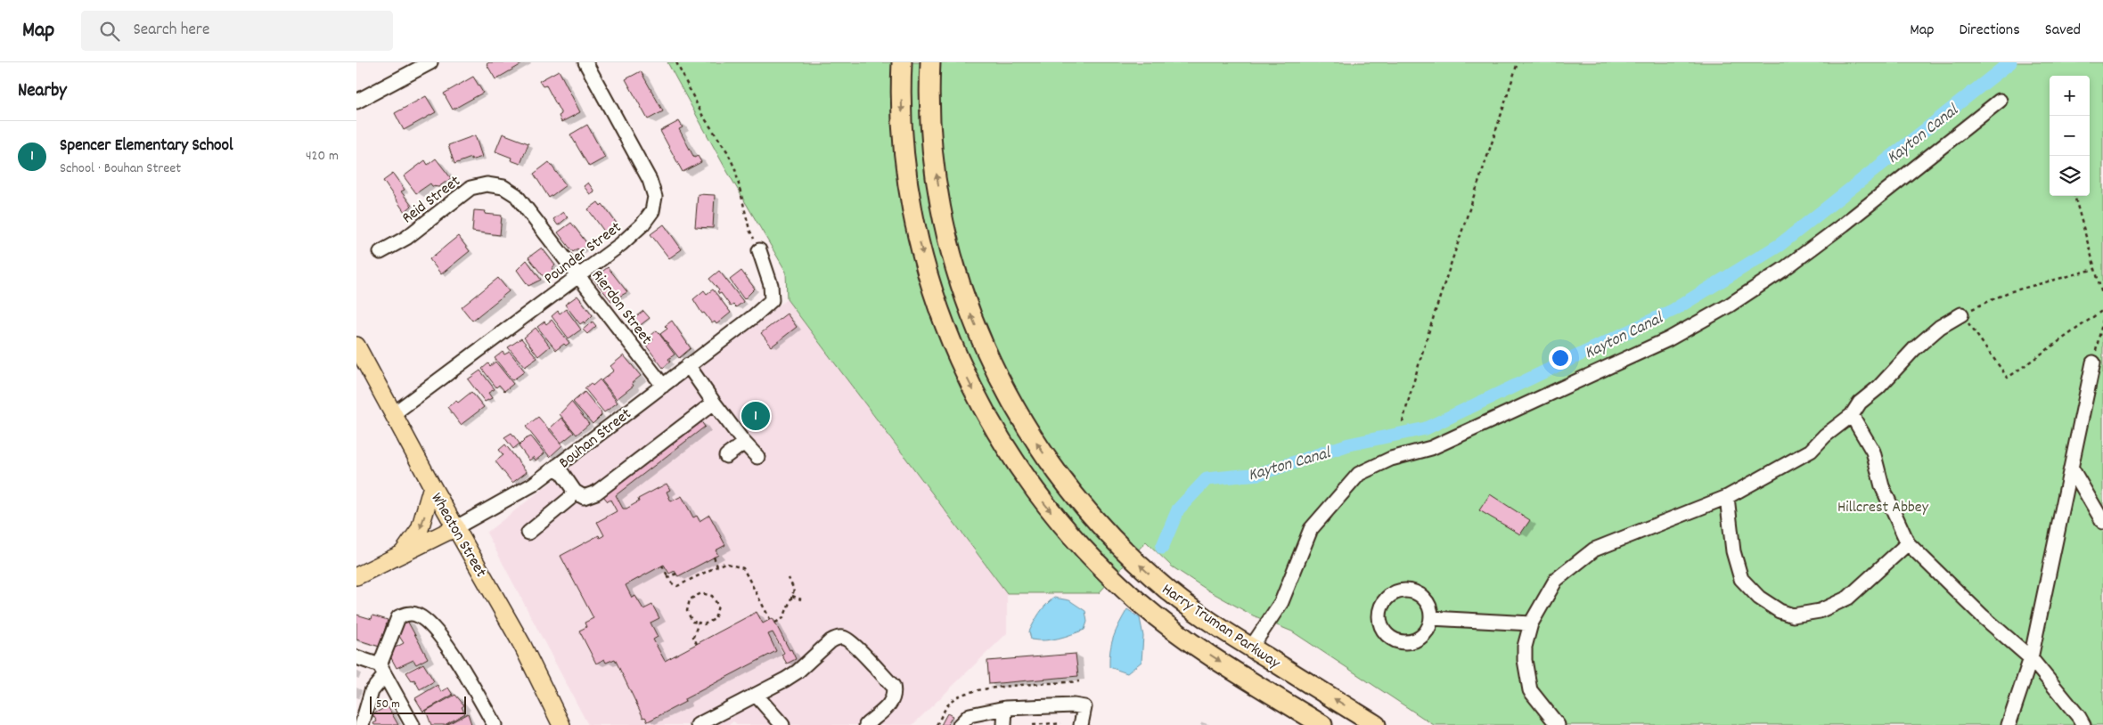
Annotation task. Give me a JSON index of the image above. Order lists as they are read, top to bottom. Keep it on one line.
{"streets":{"highway":["Harry Truman Parkway"],"main road":["Bouhan Street","Wheaton Street"],"street":["Reid Street","Pounder Street","Rierdon Street"]},"crossings":[["Reid Street","Rierdon Street"],["Pounder Street","Rierdon Street"],["Pounder Street","Wheaton Street"],["Rierdon Street","Bouhan Street"],["Bouhan Street","Wheaton Street"]],"water":["Kayton Canal"],"parks":["Hillcrest Abbey"],"scale_bar":"50 m","page":{"header":"Map","search":"Search here","nav":["Map","Directions","Saved"],"heading":"Nearby","map_buttons":["+","−"],"list":[{"mark":"1","name":"Spencer Elementary School","note":"School · Bouhan Street","value":"420 m"}],"pins":"1","scale":"50 m"}}
